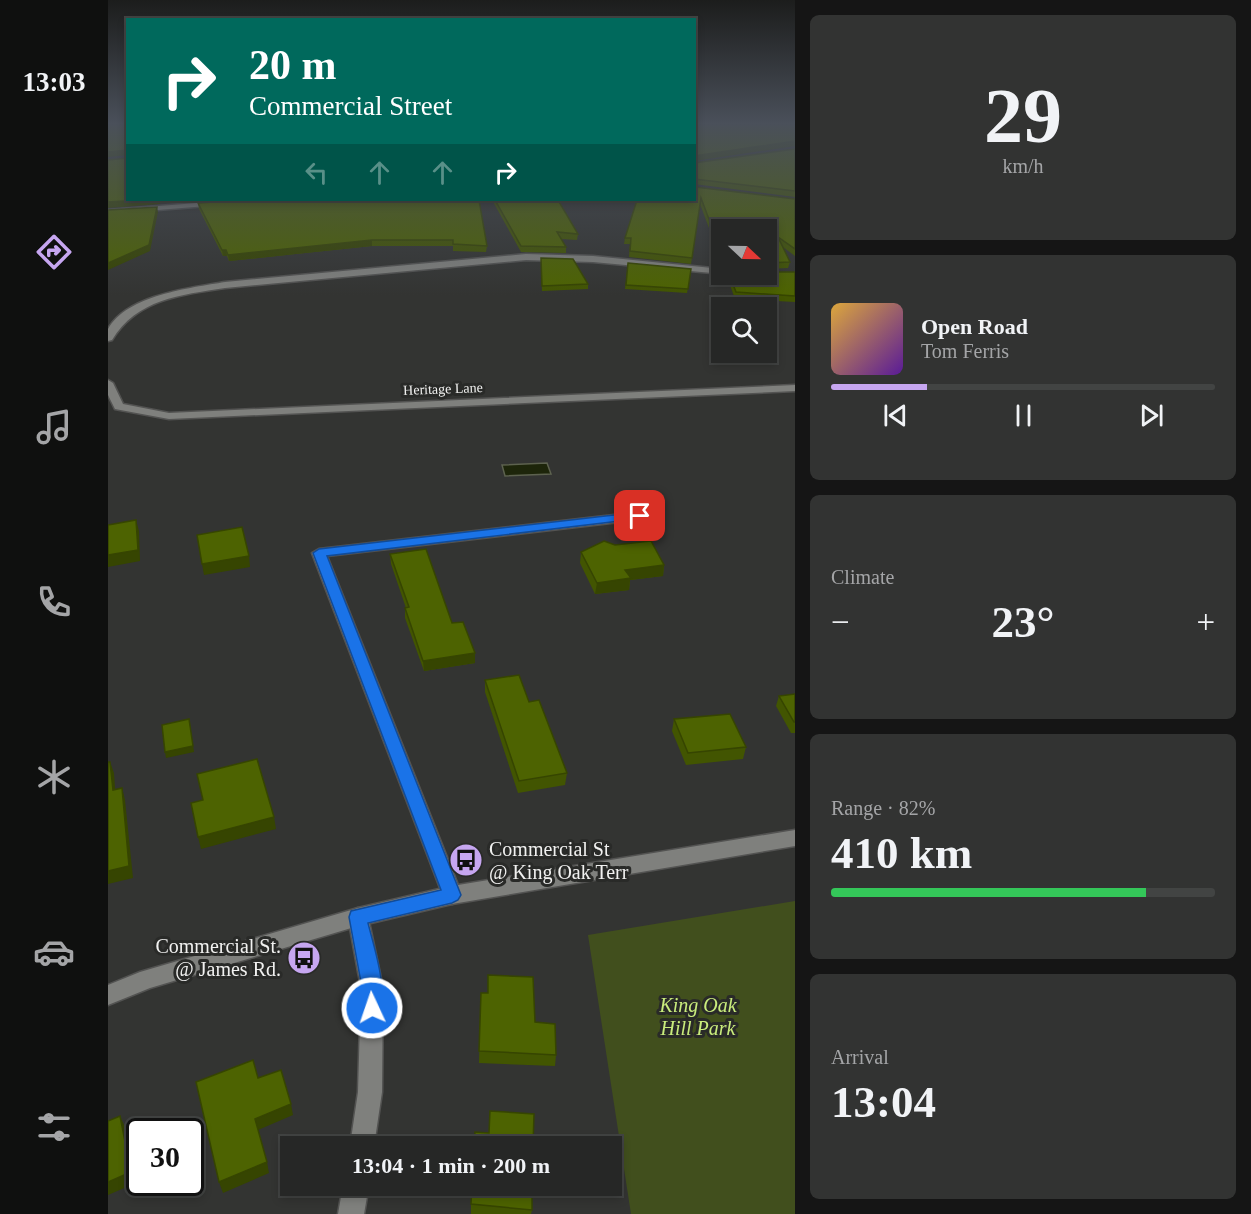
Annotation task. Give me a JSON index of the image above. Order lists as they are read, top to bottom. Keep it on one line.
{"streets":{"street":["Heritage Lane"]},"parks":["King Oak Hill Park"],"places":{"bus stop":["Commercial St @ King Oak Terr","Commercial St. @ James Rd."]},"north":"right","page":{"tabs":"13:03","tile":[["29","km/h"],"Climate",["Range · 82%","410 km"],["Arrival","13:04"]],"turn":["20 m","Commercial Street"],"song":["Open Road","Tom Ferris"],"heat":["−","23°","+"],"limit":"30","trip":"13:04 · 1 min · 200 m"}}
